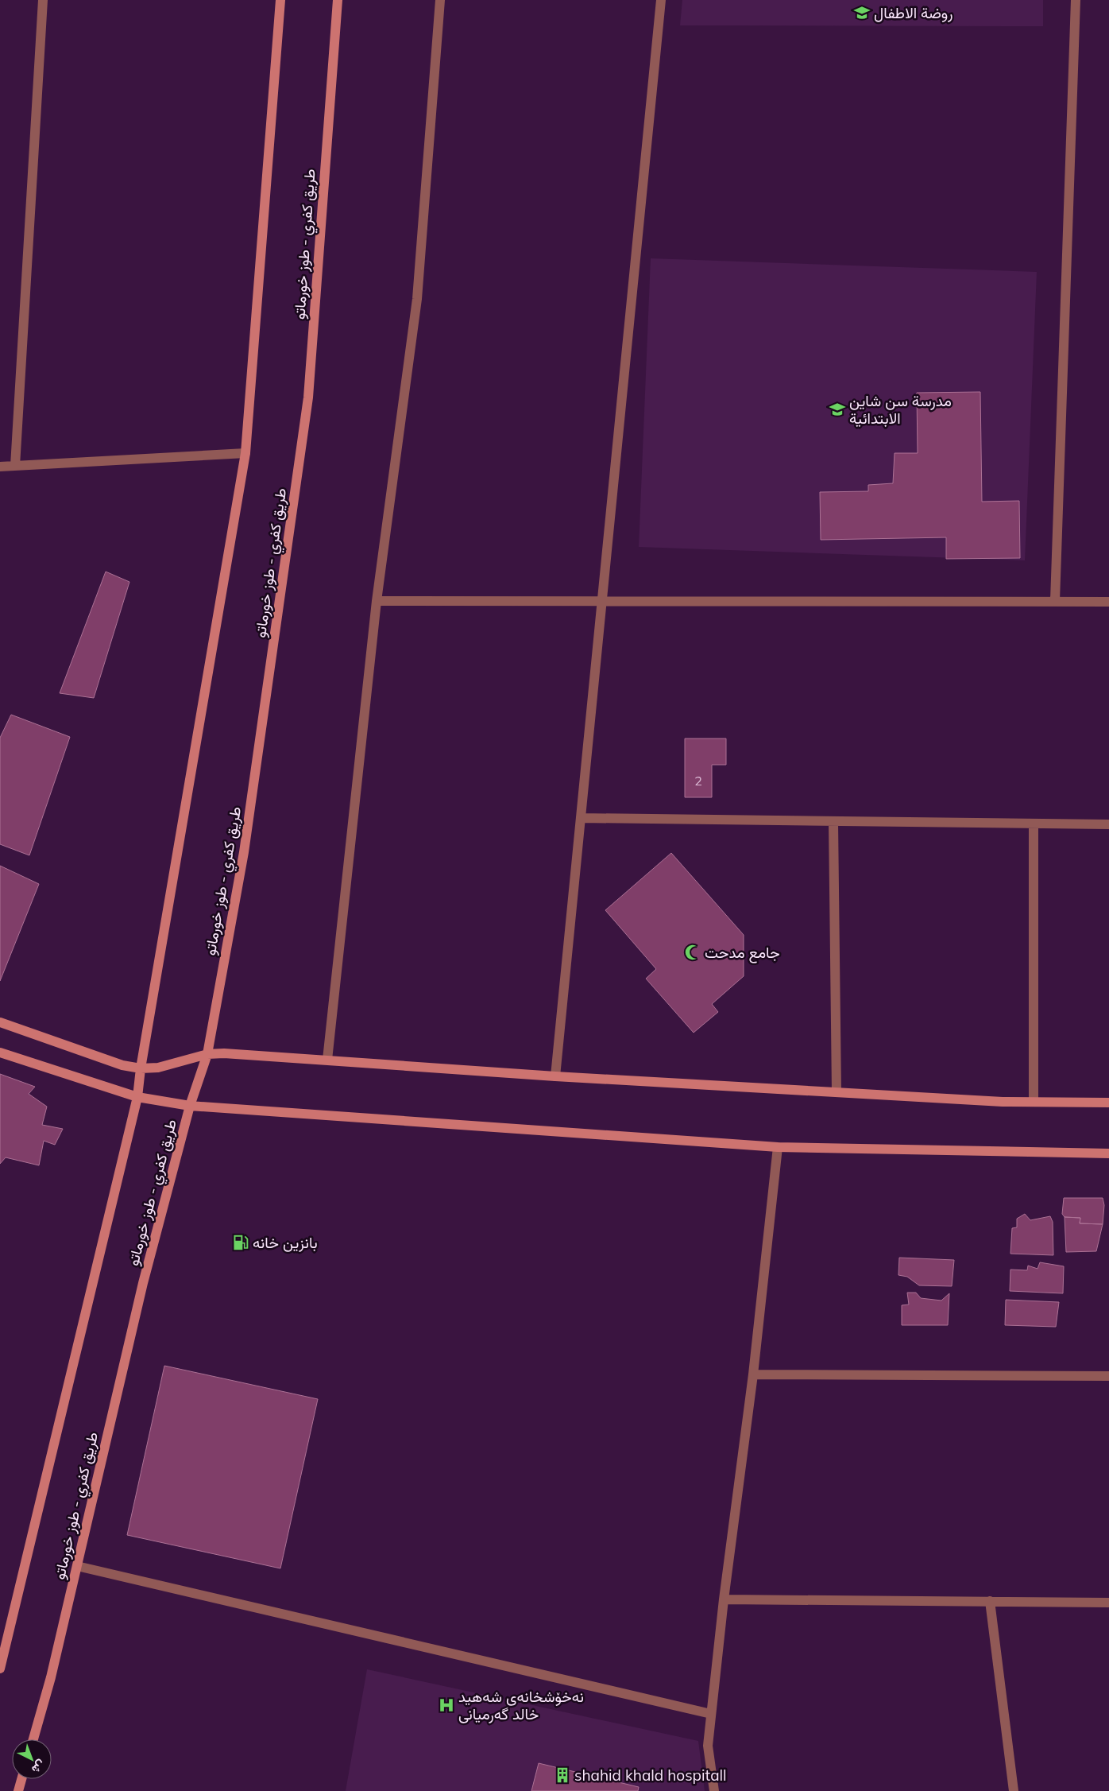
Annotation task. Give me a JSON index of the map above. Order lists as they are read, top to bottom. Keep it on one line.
{"streets":{"main road":["طريق كفري - طوز خورماتو"]},"places":{"school or university":["روضة الاطفال","مدرسة سن شاين الابتدائية"],"mosque":["جامع مدحت"],"fuel station":["بانزين خانه"],"hospital":["نەخۆشخانەی شەهید خالد گەرمیانی"],"building":["shahid khald hospitall"]},"house_numbers":["2"],"north":"bottom right"}
